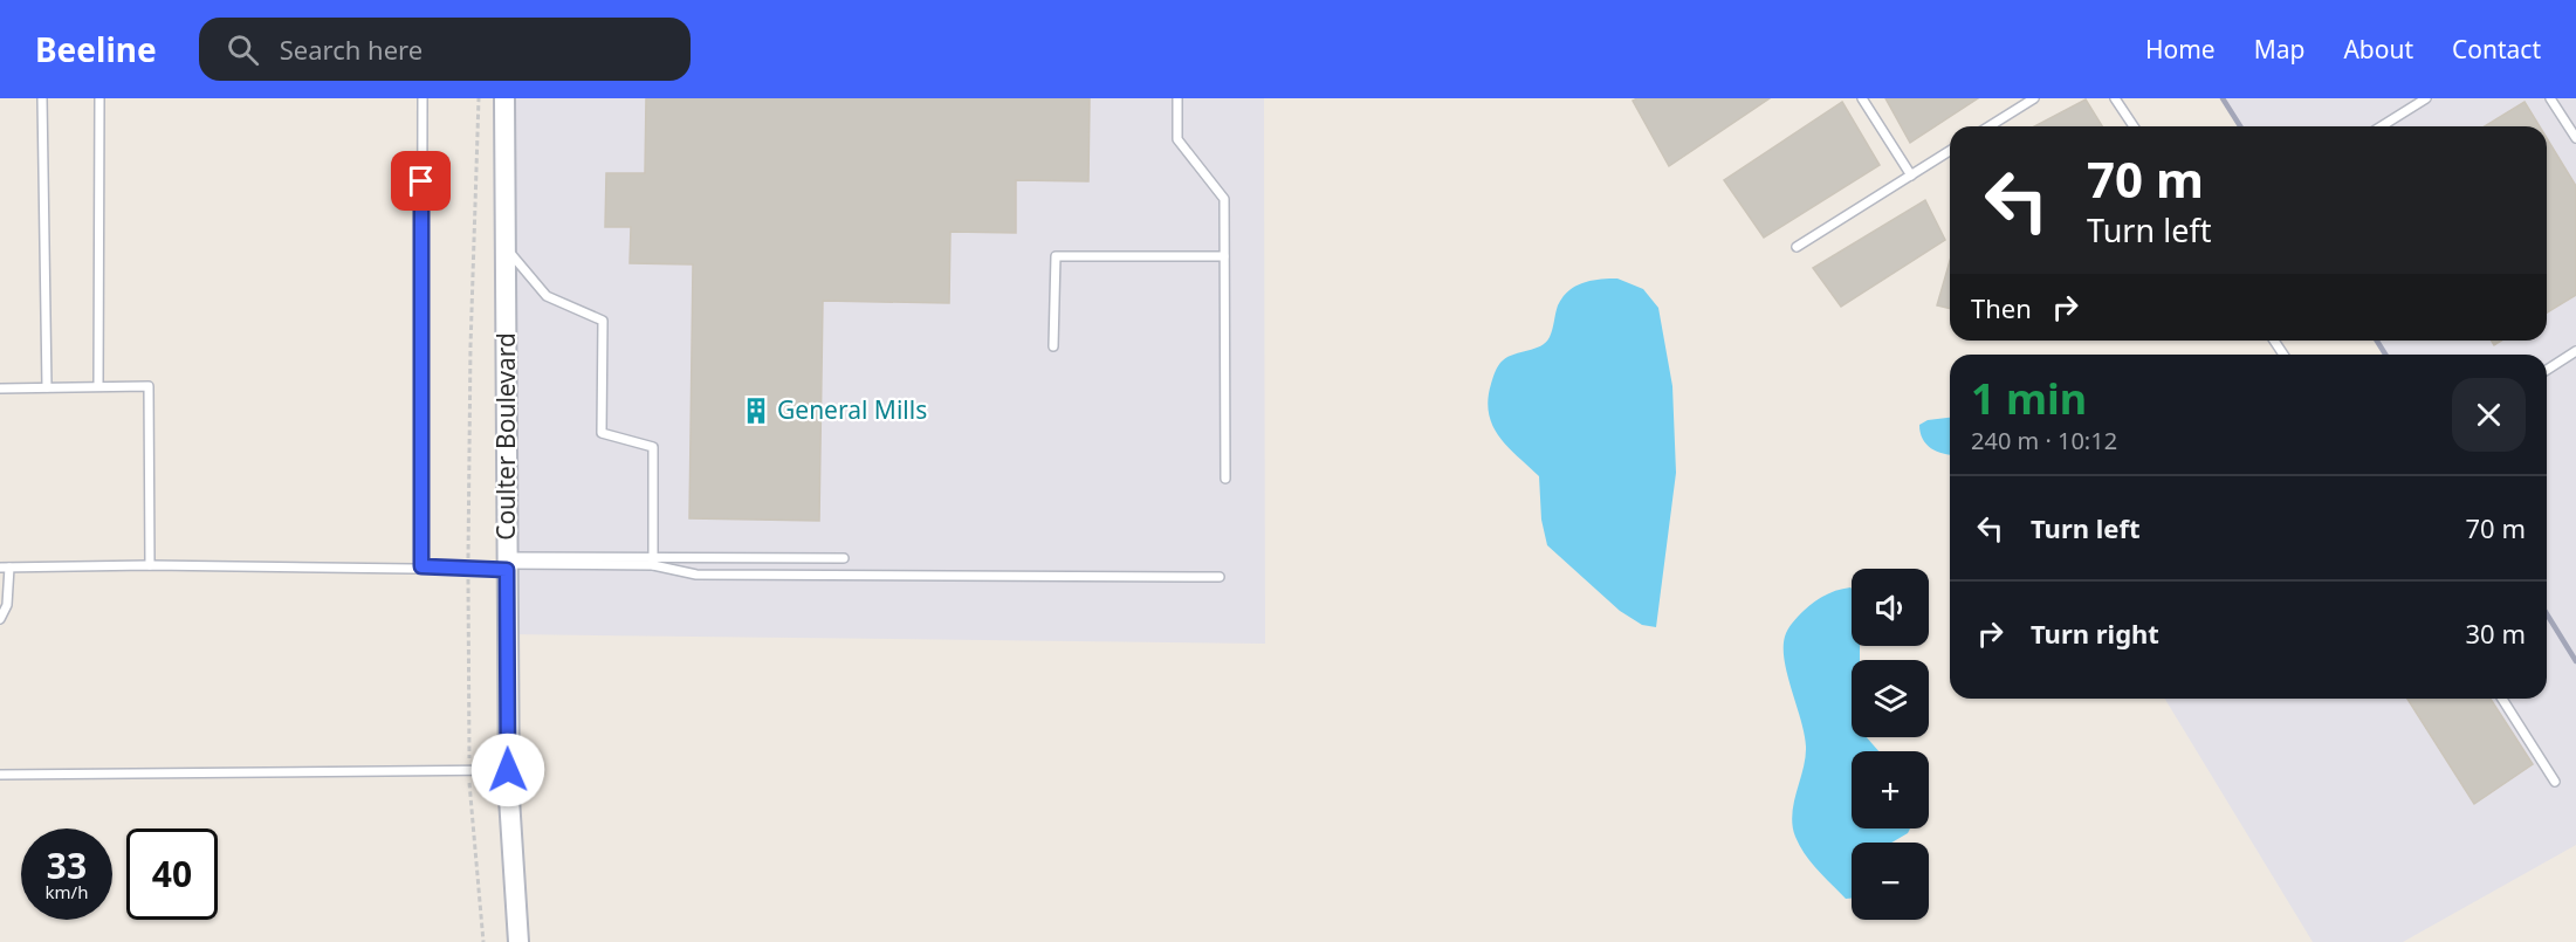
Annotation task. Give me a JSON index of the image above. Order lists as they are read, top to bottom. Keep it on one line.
{"streets":{"street":["Coulter Boulevard"]},"places":{"building":["General Mills"]},"page":{"header":"Beeline","search":"Search here","nav":["Home","Map","About","Contact"],"turn":["70 m","Turn left"],"then":"Then","heading":["1 min","240 m · 10:12"],"list":[{"name":"Turn left","value":"70 m"},{"name":"Turn right","value":"30 m"}],"map_buttons":["+","−"],"speed":"33 km/h","limit":"40"}}
